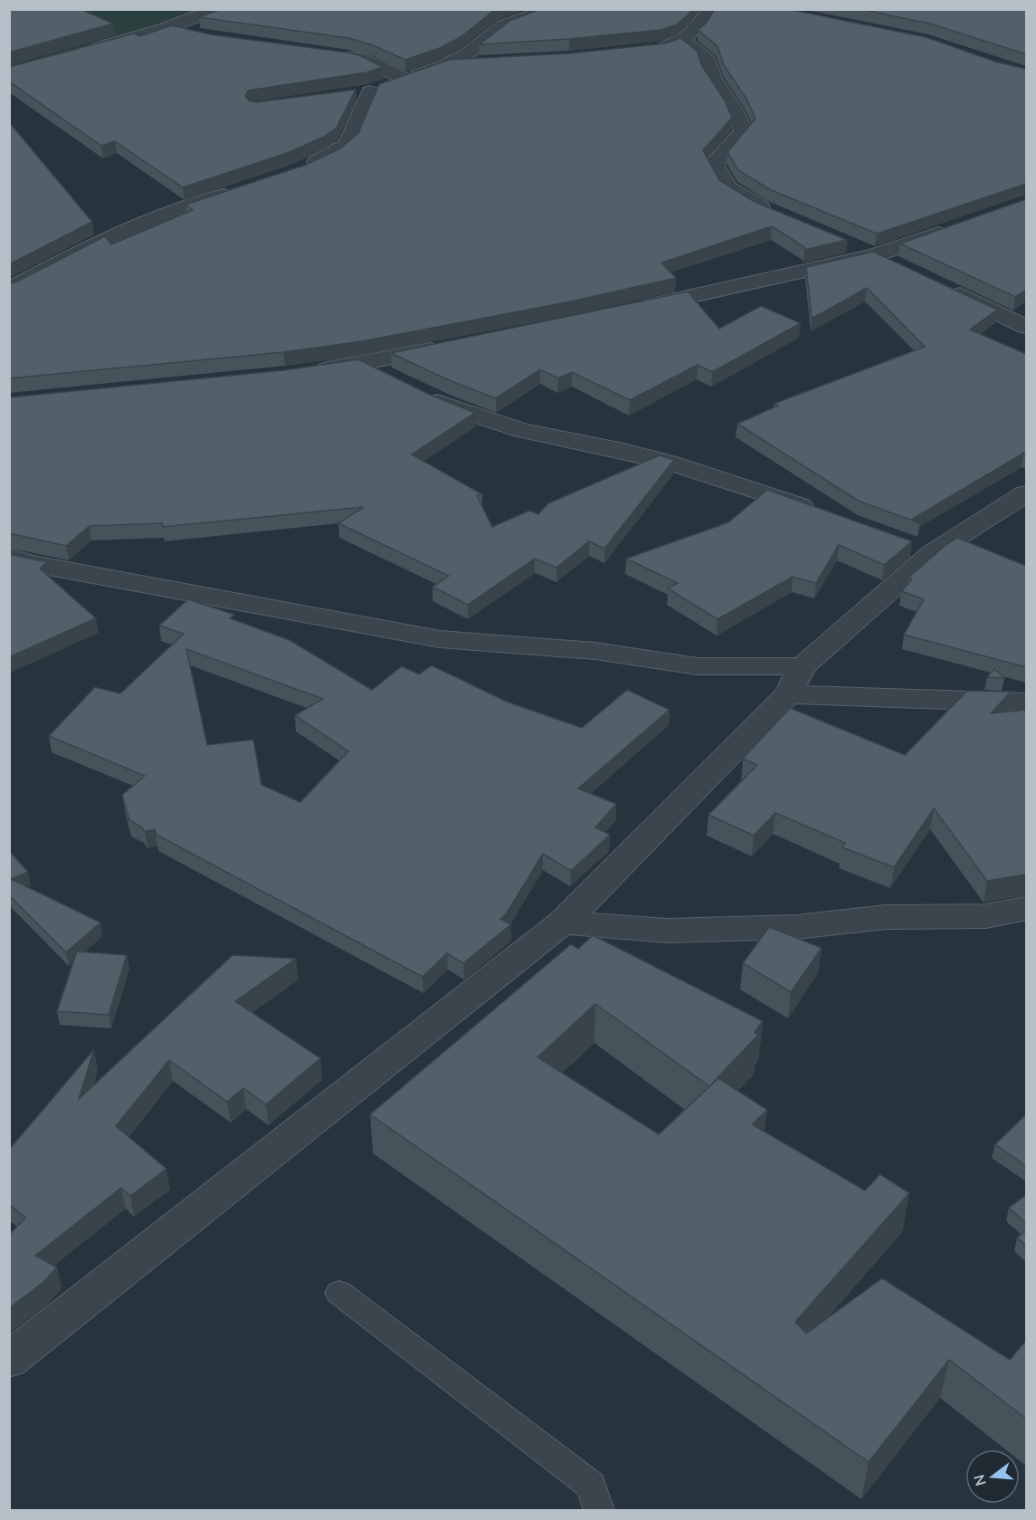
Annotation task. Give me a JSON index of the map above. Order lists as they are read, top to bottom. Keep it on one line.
{"north":"left"}
